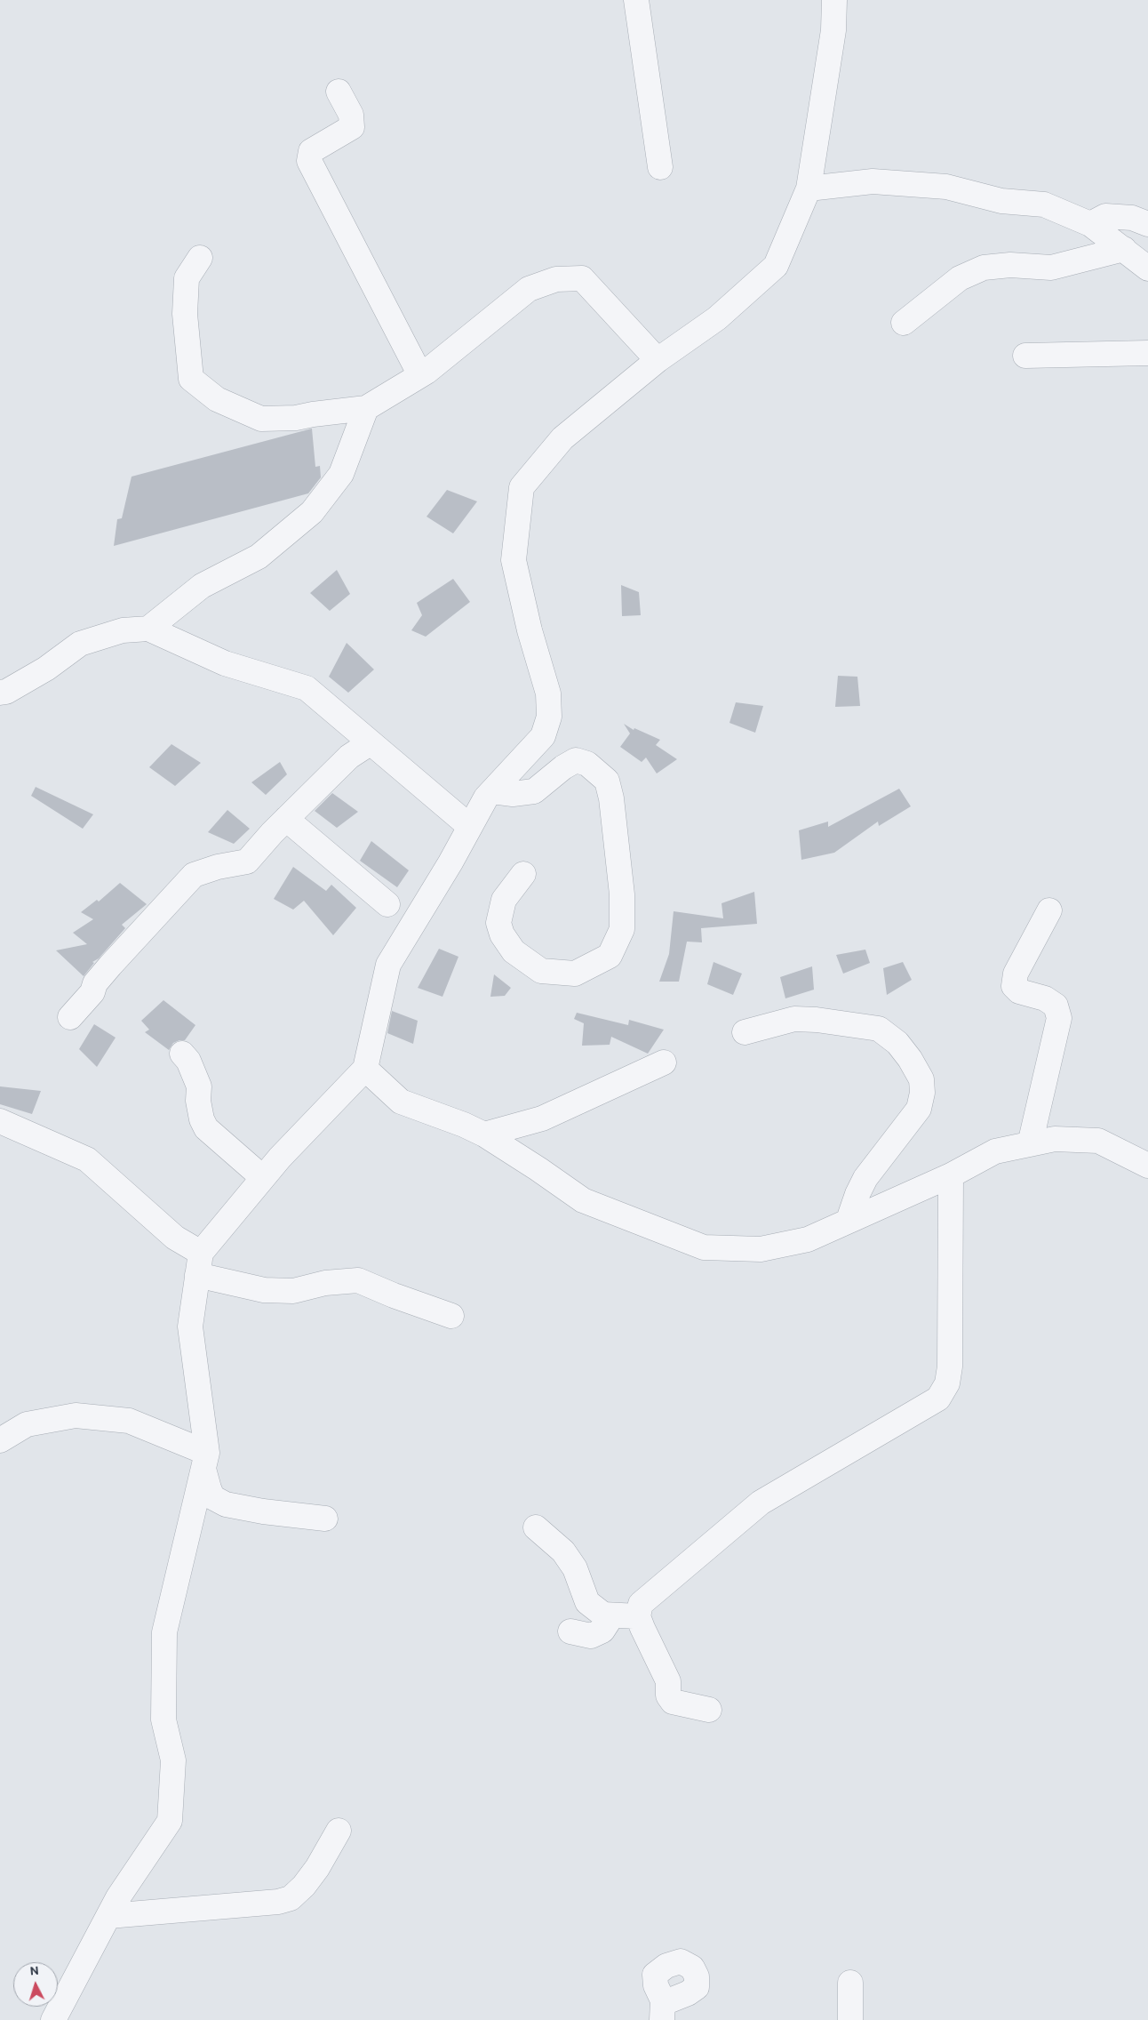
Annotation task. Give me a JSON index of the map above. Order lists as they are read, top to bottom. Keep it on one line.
{"north":"top"}
